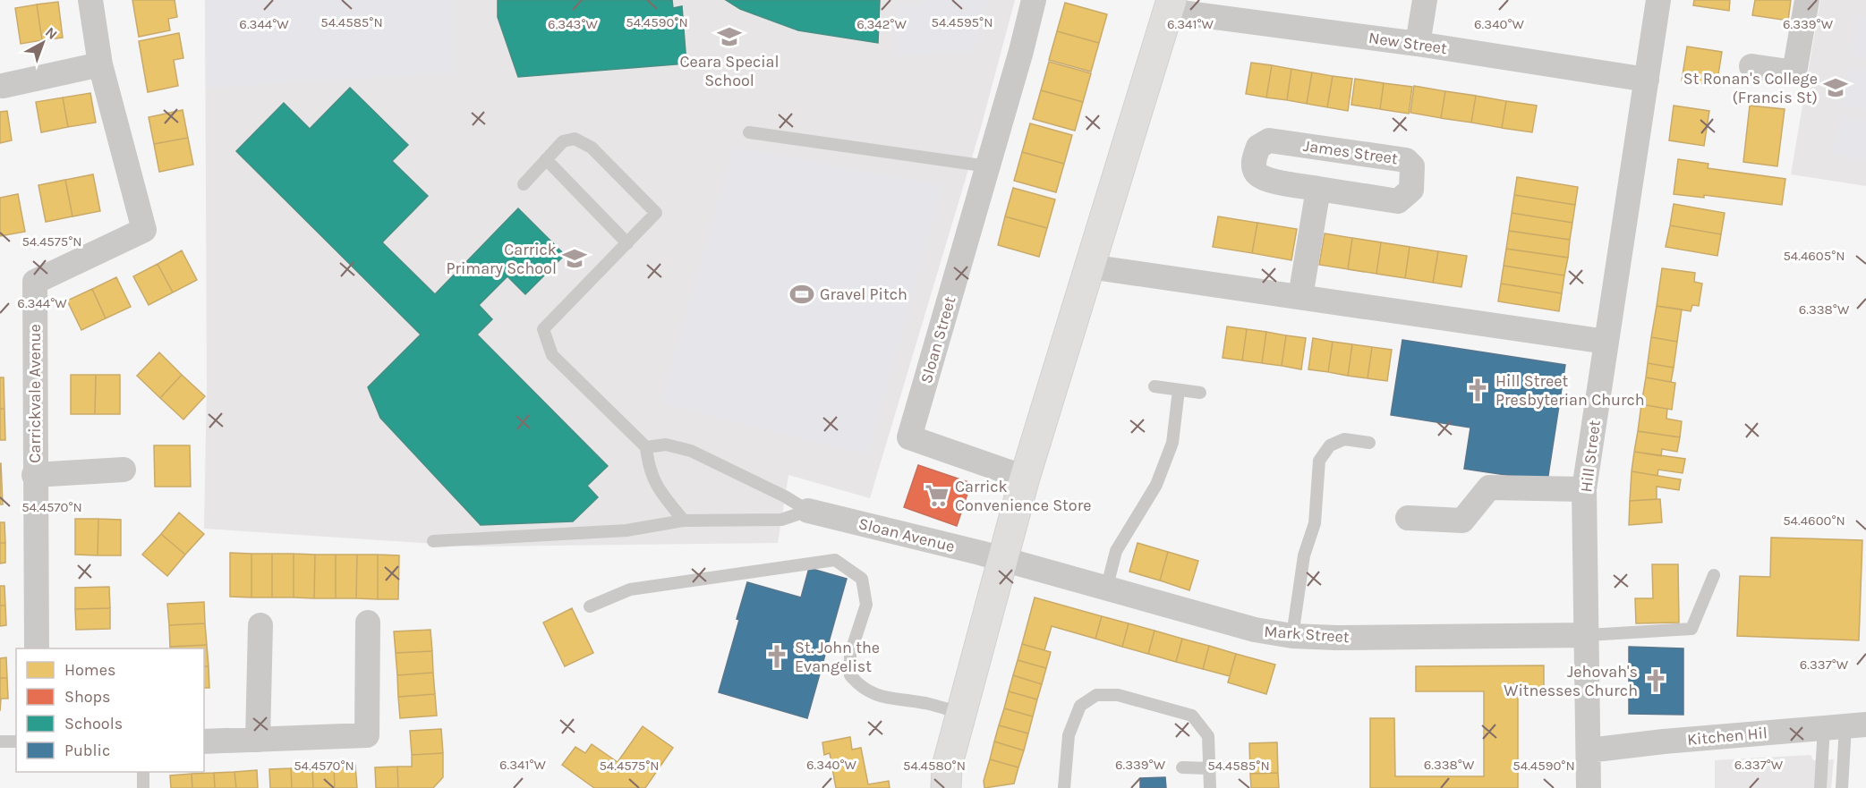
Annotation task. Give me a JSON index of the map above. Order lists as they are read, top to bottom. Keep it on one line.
{"streets":{"street":["New Street","James Street","Sloan Street","Carrickvale Avenue","Hill Street","Sloan Avenue","Mark Street","Kitchen Hil"]},"crossings":[["New Street","Hill Street"],["Hill Street","Mark Street"],["Hill Street","Kitchen Hil"],["Sloan Avenue","Mark Street"]],"places":{"school or university":["Ceara Special School","St Ronan's College (Francis St)","Carrick Primary School"],"sports":["Gravel Pitch"],"church":["Hill Street Presbyterian Church","St. John the Evangelist","Jehovah's Witnesses Church"],"supermarket":["Carrick Convenience Store"]},"legend":["Homes","Shops","Schools","Public"],"north":"top right","coordinates":["54.4585°N","54.4590°N","54.4595°N","6.344°W","6.343°W","6.342°W","6.341°W","6.340°W","6.339°W","54.4575°N","54.4605°N","6.338°W","54.4570°N","54.4600°N","6.337°W","54.4580°N"]}
